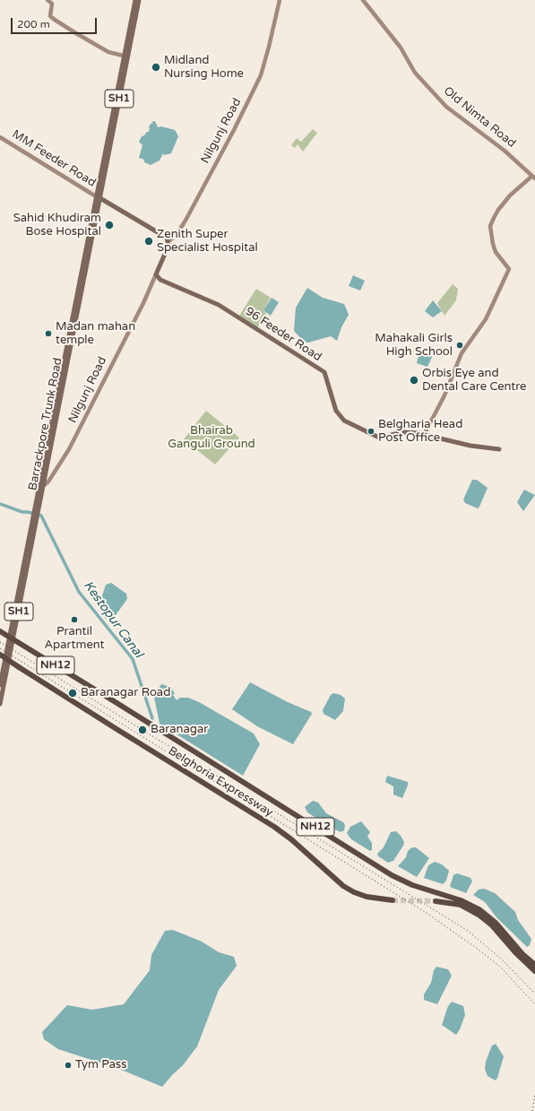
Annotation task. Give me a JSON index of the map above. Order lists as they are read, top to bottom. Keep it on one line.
{"streets":{"highway":["NH12","Belghoria Expressway"],"main road":["SH1","96 Feeder Road","Barrackpore Trunk Road"],"street":["Old Nimta Road","Nilgunj Road","MM Feeder Road"]},"crossings":[["Nilgunj Road","96 Feeder Road"],["Nilgunj Road","Barrackpore Trunk Road"],["MM Feeder Road","Barrackpore Trunk Road"]],"water":["Kestopur Canal"],"parks":["Bhairab Ganguli Ground"],"places":["Midland Nursing Home","Sahid Khudiram Bose Hospital","Zenith Super Specialist Hospital","Madan mahan temple","Mahakali Girls High School","Orbis Eye and Dental Care Centre","Belgharia Head Post Office","Prantil Apartment","Baranagar Road","Baranagar","Tym Pass"],"scale_bar":"200 m"}
